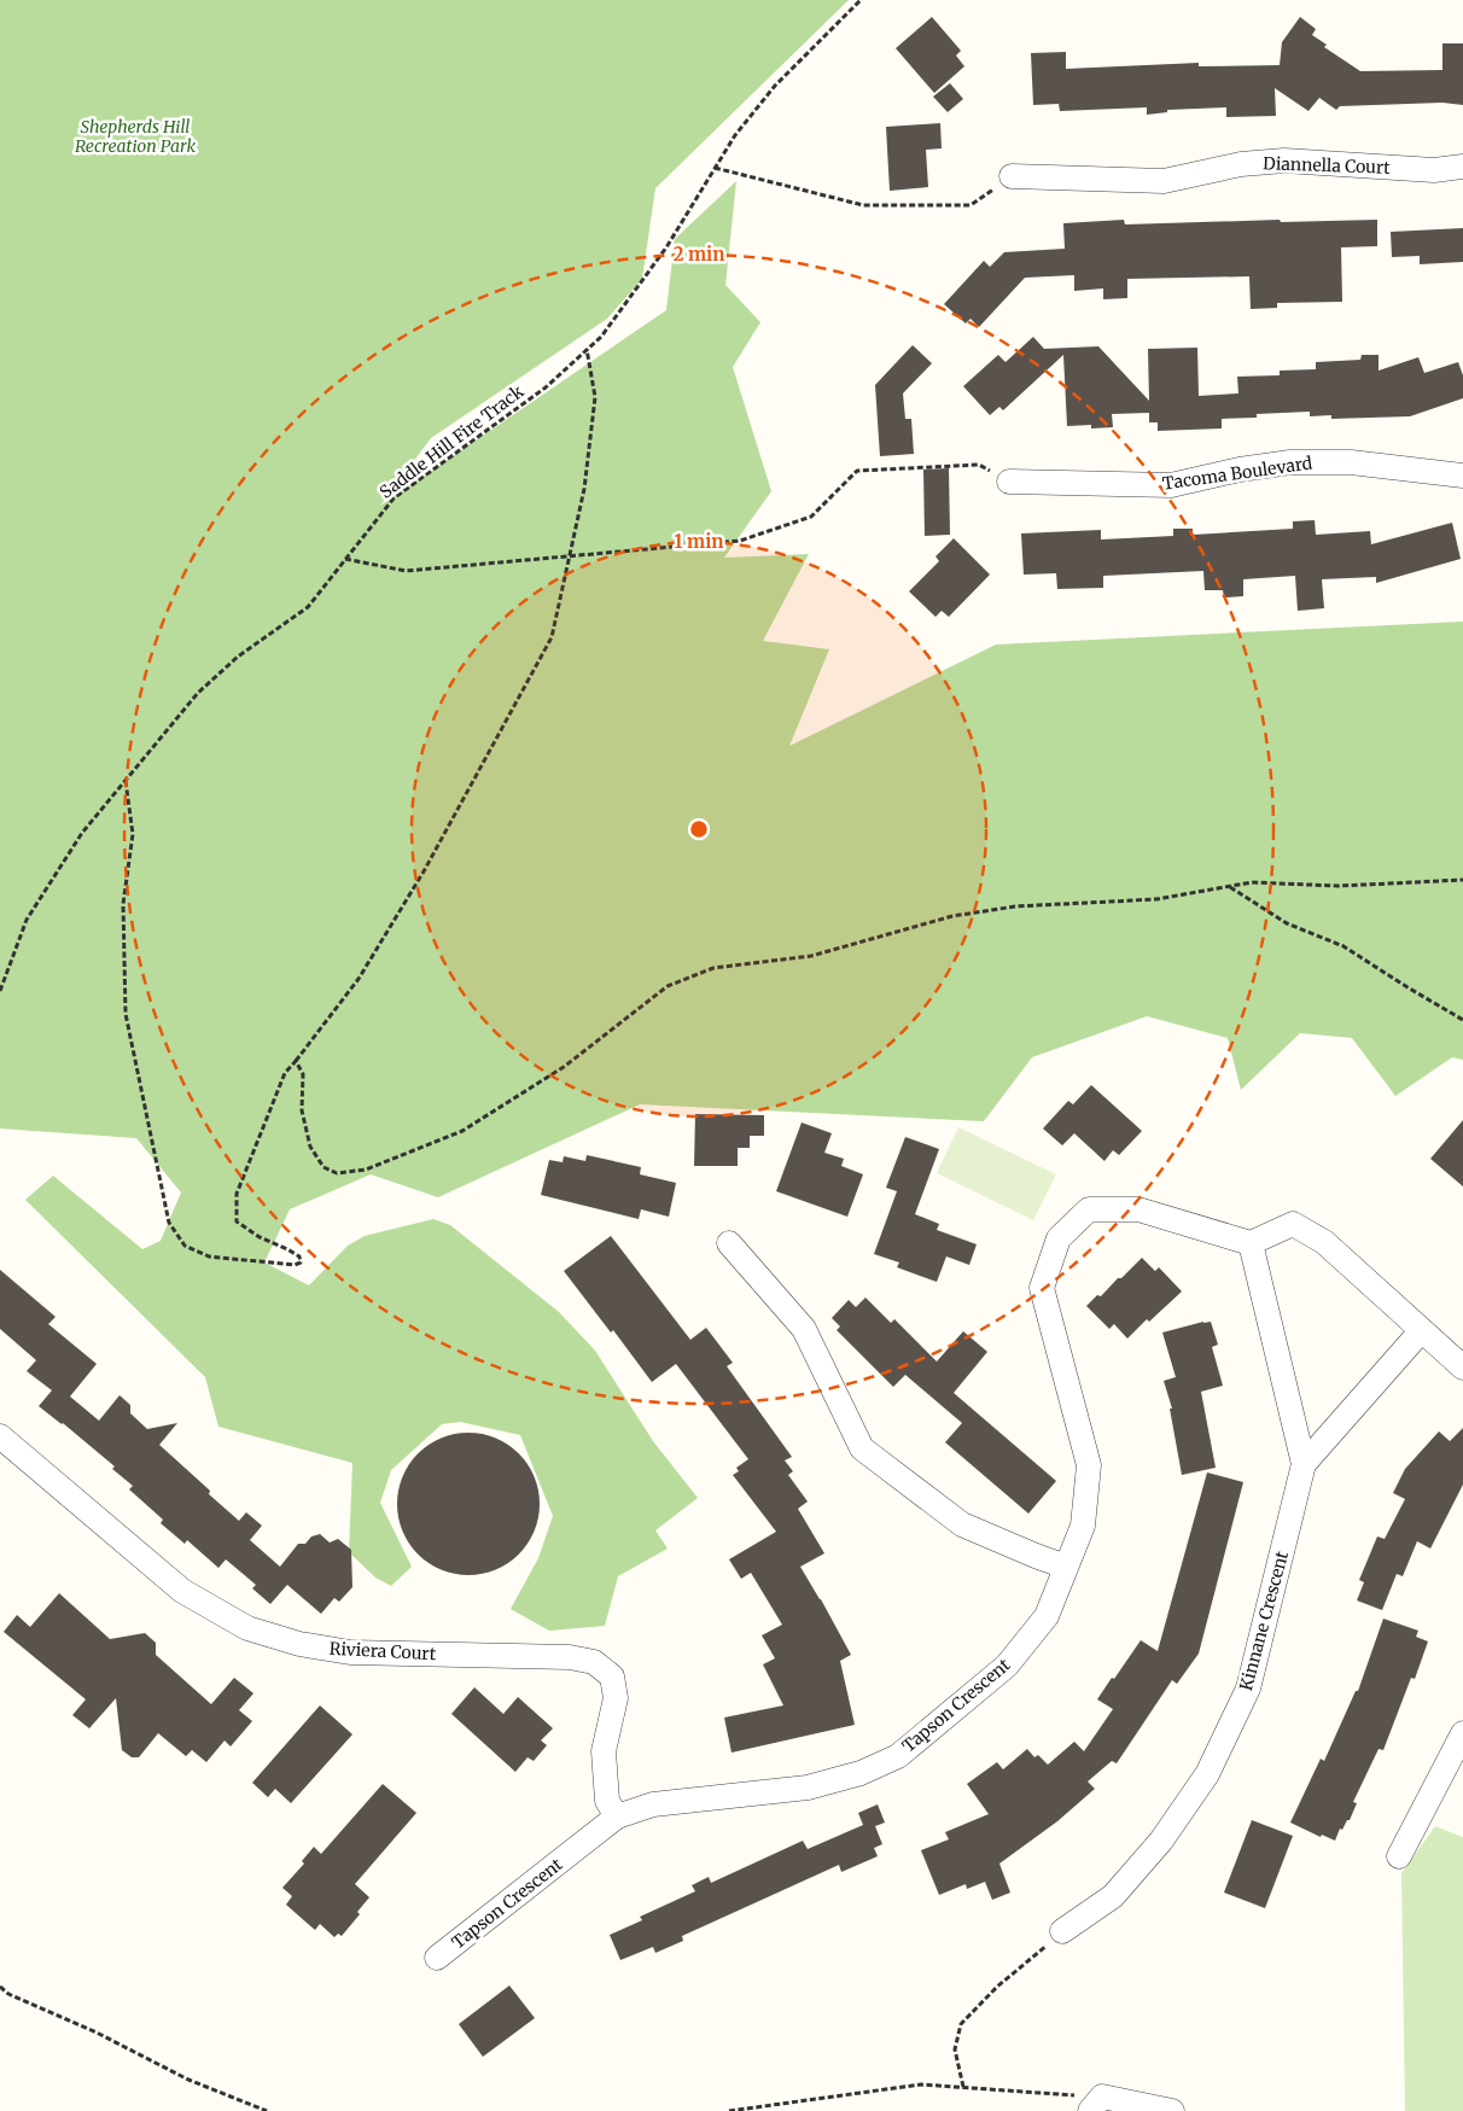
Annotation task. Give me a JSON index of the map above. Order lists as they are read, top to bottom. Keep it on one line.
{"streets":{"street":["Diannella Court","Tacoma Boulevard","Kinnane Crescent","Riviera Court","Tapson Crescent"],"path":["Saddle Hill Fire Track"]},"crossings":[["Kinnane Crescent","Tapson Crescent"],["Riviera Court","Tapson Crescent"]],"parks":["Shepherds Hill Recreation Park"],"rings":["2 min","1 min"]}
